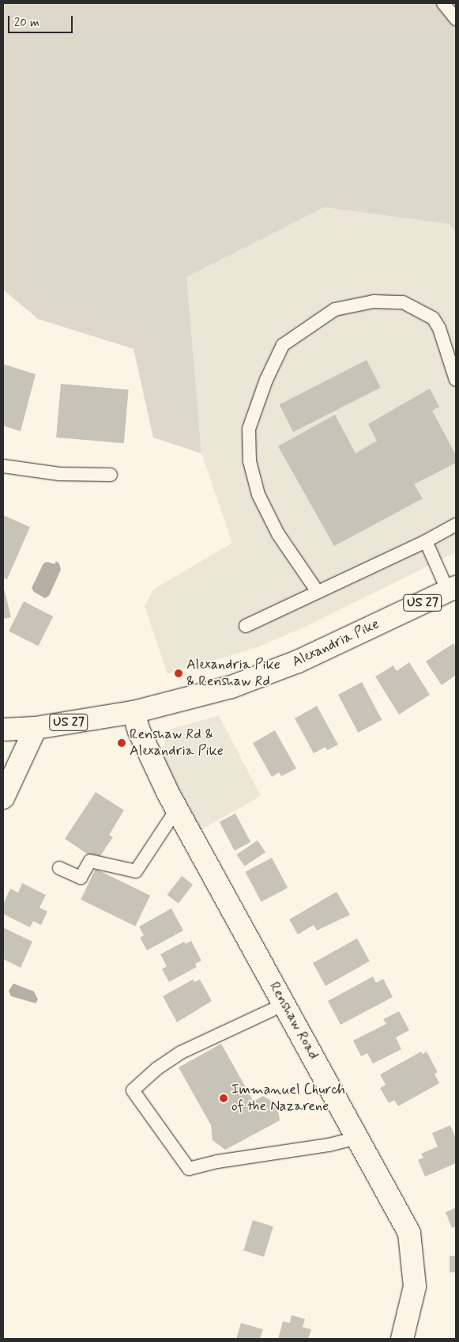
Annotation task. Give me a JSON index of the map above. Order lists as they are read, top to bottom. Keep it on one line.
{"streets":{"street":["US 27","Alexandria Pike","Renshaw Road"]},"crossings":[["Alexandria Pike","Renshaw Road"]],"places":["Alexandria Pike & Renshaw Rd","Renshaw Rd & Alexandria Pike","Immanuel Church of the Nazarene"],"scale_bar":"20 m"}
